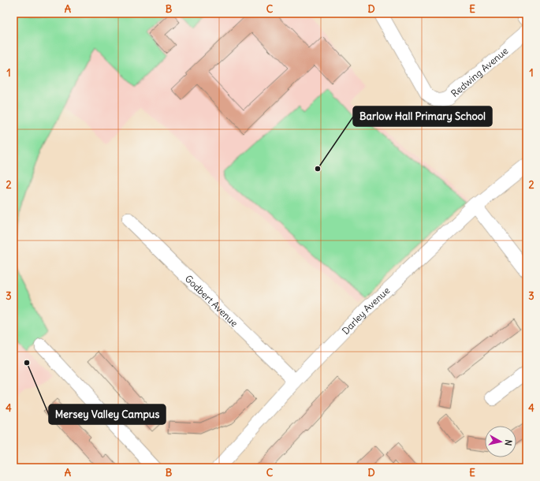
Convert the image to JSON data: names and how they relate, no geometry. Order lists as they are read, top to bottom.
{
  "streets": {
    "street": ["Redwing Avenue", "Godbert Avenue", "Darley Avenue"]
  },
  "crossings": [
    ["Godbert Avenue", "Darley Avenue"]
  ],
  "places": ["Barlow Hall Primary School", "Mersey Valley Campus"],
  "north": "right",
  "grid": {
    "columns": [
      "A",
      "B",
      "C",
      "D",
      "E"
    ],
    "rows": [
      "1",
      "2",
      "3",
      "4"
    ]
  }
}
